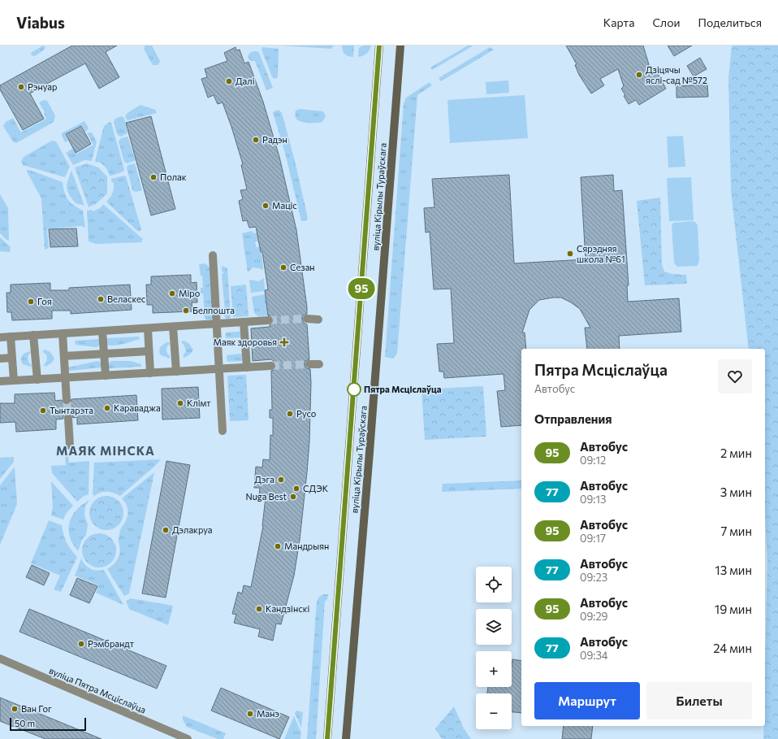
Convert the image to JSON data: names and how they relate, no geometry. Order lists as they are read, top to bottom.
{
  "streets": {
    "main road": ["вуліца Кірылы Тураўскага"],
    "street": ["вуліца Пятра Мсціслаўца"]
  },
  "districts": ["МАЯК МІНСКА"],
  "places": {
    "other": [
      "Дзіцячы яслі-сад №572",
      "Далі",
      "Рэнуар",
      "Радэн",
      "Полак",
      "Маціс",
      "Сярэдняя школа №61",
      "Сезан",
      "Міро",
      "Веласкес",
      "Гоя",
      "Белпошта",
      "Пятра Мсціслаўца",
      "Клімт",
      "Караваджа",
      "Тынтарэта",
      "Русо",
      "Дэга",
      "СДЭК",
      "Nuga Best",
      "Дэлакруа",
      "Мандрыян",
      "Кандзінскі",
      "Рэмбрандт",
      "Ван Гог",
      "Манэ"
    ],
    "health": ["Маяк здоровья"]
  },
  "lines": ["bus line 95"],
  "scale_bar": "50 m",
  "page": {
    "header": "Viabus",
    "nav": ["Карта", "Слои", "Поделиться"],
    "on_map": "95",
    "heading": [
      ["Пятра Мсціслаўца", "Автобус"],
      "Отправления"
    ],
    "list": [
      {
        "mark": "95",
        "name": "Автобус",
        "note": "09:12",
        "value": "2 мин"
      },
      {
        "mark": "77",
        "name": "Автобус",
        "note": "09:13",
        "value": "3 мин"
      },
      {
        "mark": "95",
        "name": "Автобус",
        "note": "09:17",
        "value": "7 мин"
      },
      {
        "mark": "77",
        "name": "Автобус",
        "note": "09:23",
        "value": "13 мин"
      },
      {
        "mark": "95",
        "name": "Автобус",
        "note": "09:29",
        "value": "19 мин"
      },
      {
        "mark": "77",
        "name": "Автобус",
        "note": "09:34",
        "value": "24 мин"
      }
    ],
    "map_buttons": ["+", "−"],
    "buttons": ["Маршрут", "Билеты"],
    "scale": "50 m"
  }
}
